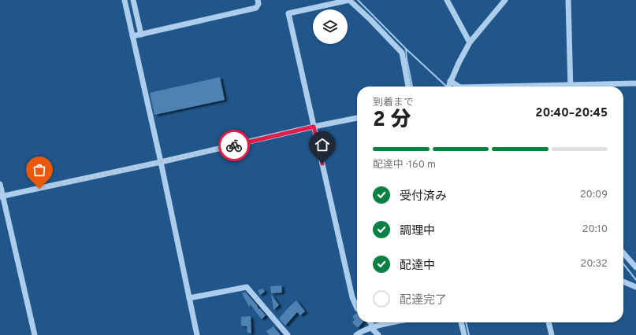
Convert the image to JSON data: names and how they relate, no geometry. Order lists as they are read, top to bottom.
{
  "page": {
    "heading": ["2 分", "到着まで", "20:40–20:45"],
    "bar": "配達中 · 160 m",
    "list": [
      ["受付済み", "20:09"],
      ["調理中", "20:10"],
      ["配達中", "20:32"],
      "配達完了"
    ]
  }
}
